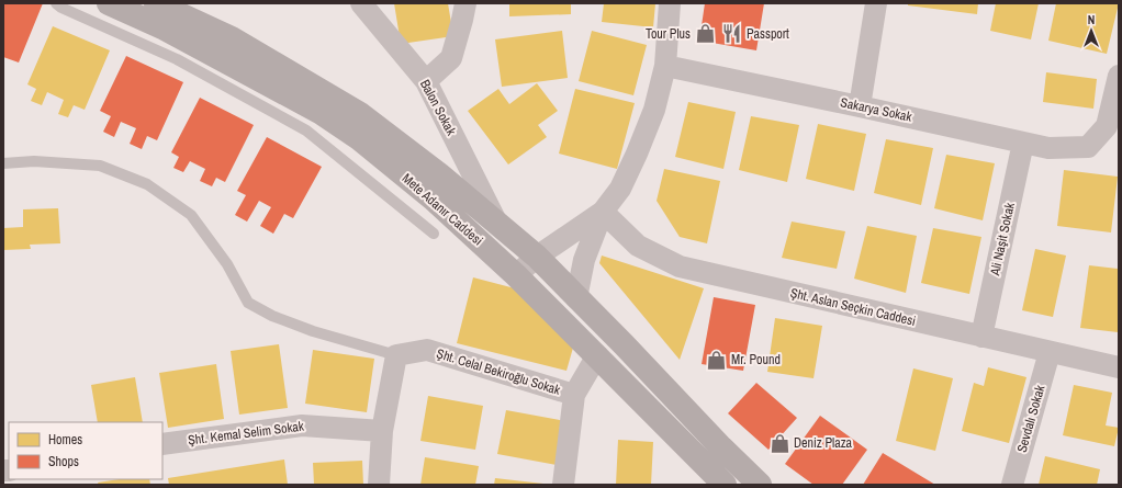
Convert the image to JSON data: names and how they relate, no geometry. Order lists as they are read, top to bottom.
{
  "streets": {
    "main road": ["Mete Adanır Caddesi"],
    "street": [
      "Balon Sokak",
      "Sakarya Sokak",
      "Ali Naşit Sokak",
      "Şht. Aslan Seçkin Caddesi",
      "Şht. Celal Bekiroğlu Sokak",
      "Sevdalı Sokak",
      "Şht. Kemal Selim Sokak"
    ]
  },
  "crossings": [
    ["Balon Sokak", "Mete Adanır Caddesi"],
    ["Sakarya Sokak", "Ali Naşit Sokak"],
    ["Ali Naşit Sokak", "Şht. Aslan Seçkin Caddesi"],
    ["Şht. Aslan Seçkin Caddesi", "Sevdalı Sokak"]
  ],
  "places": {
    "shop": ["Tour Plus", "Mr. Pound", "Deniz Plaza"],
    "restaurant": ["Passport"]
  },
  "legend": ["Homes", "Shops"],
  "north": "top"
}
